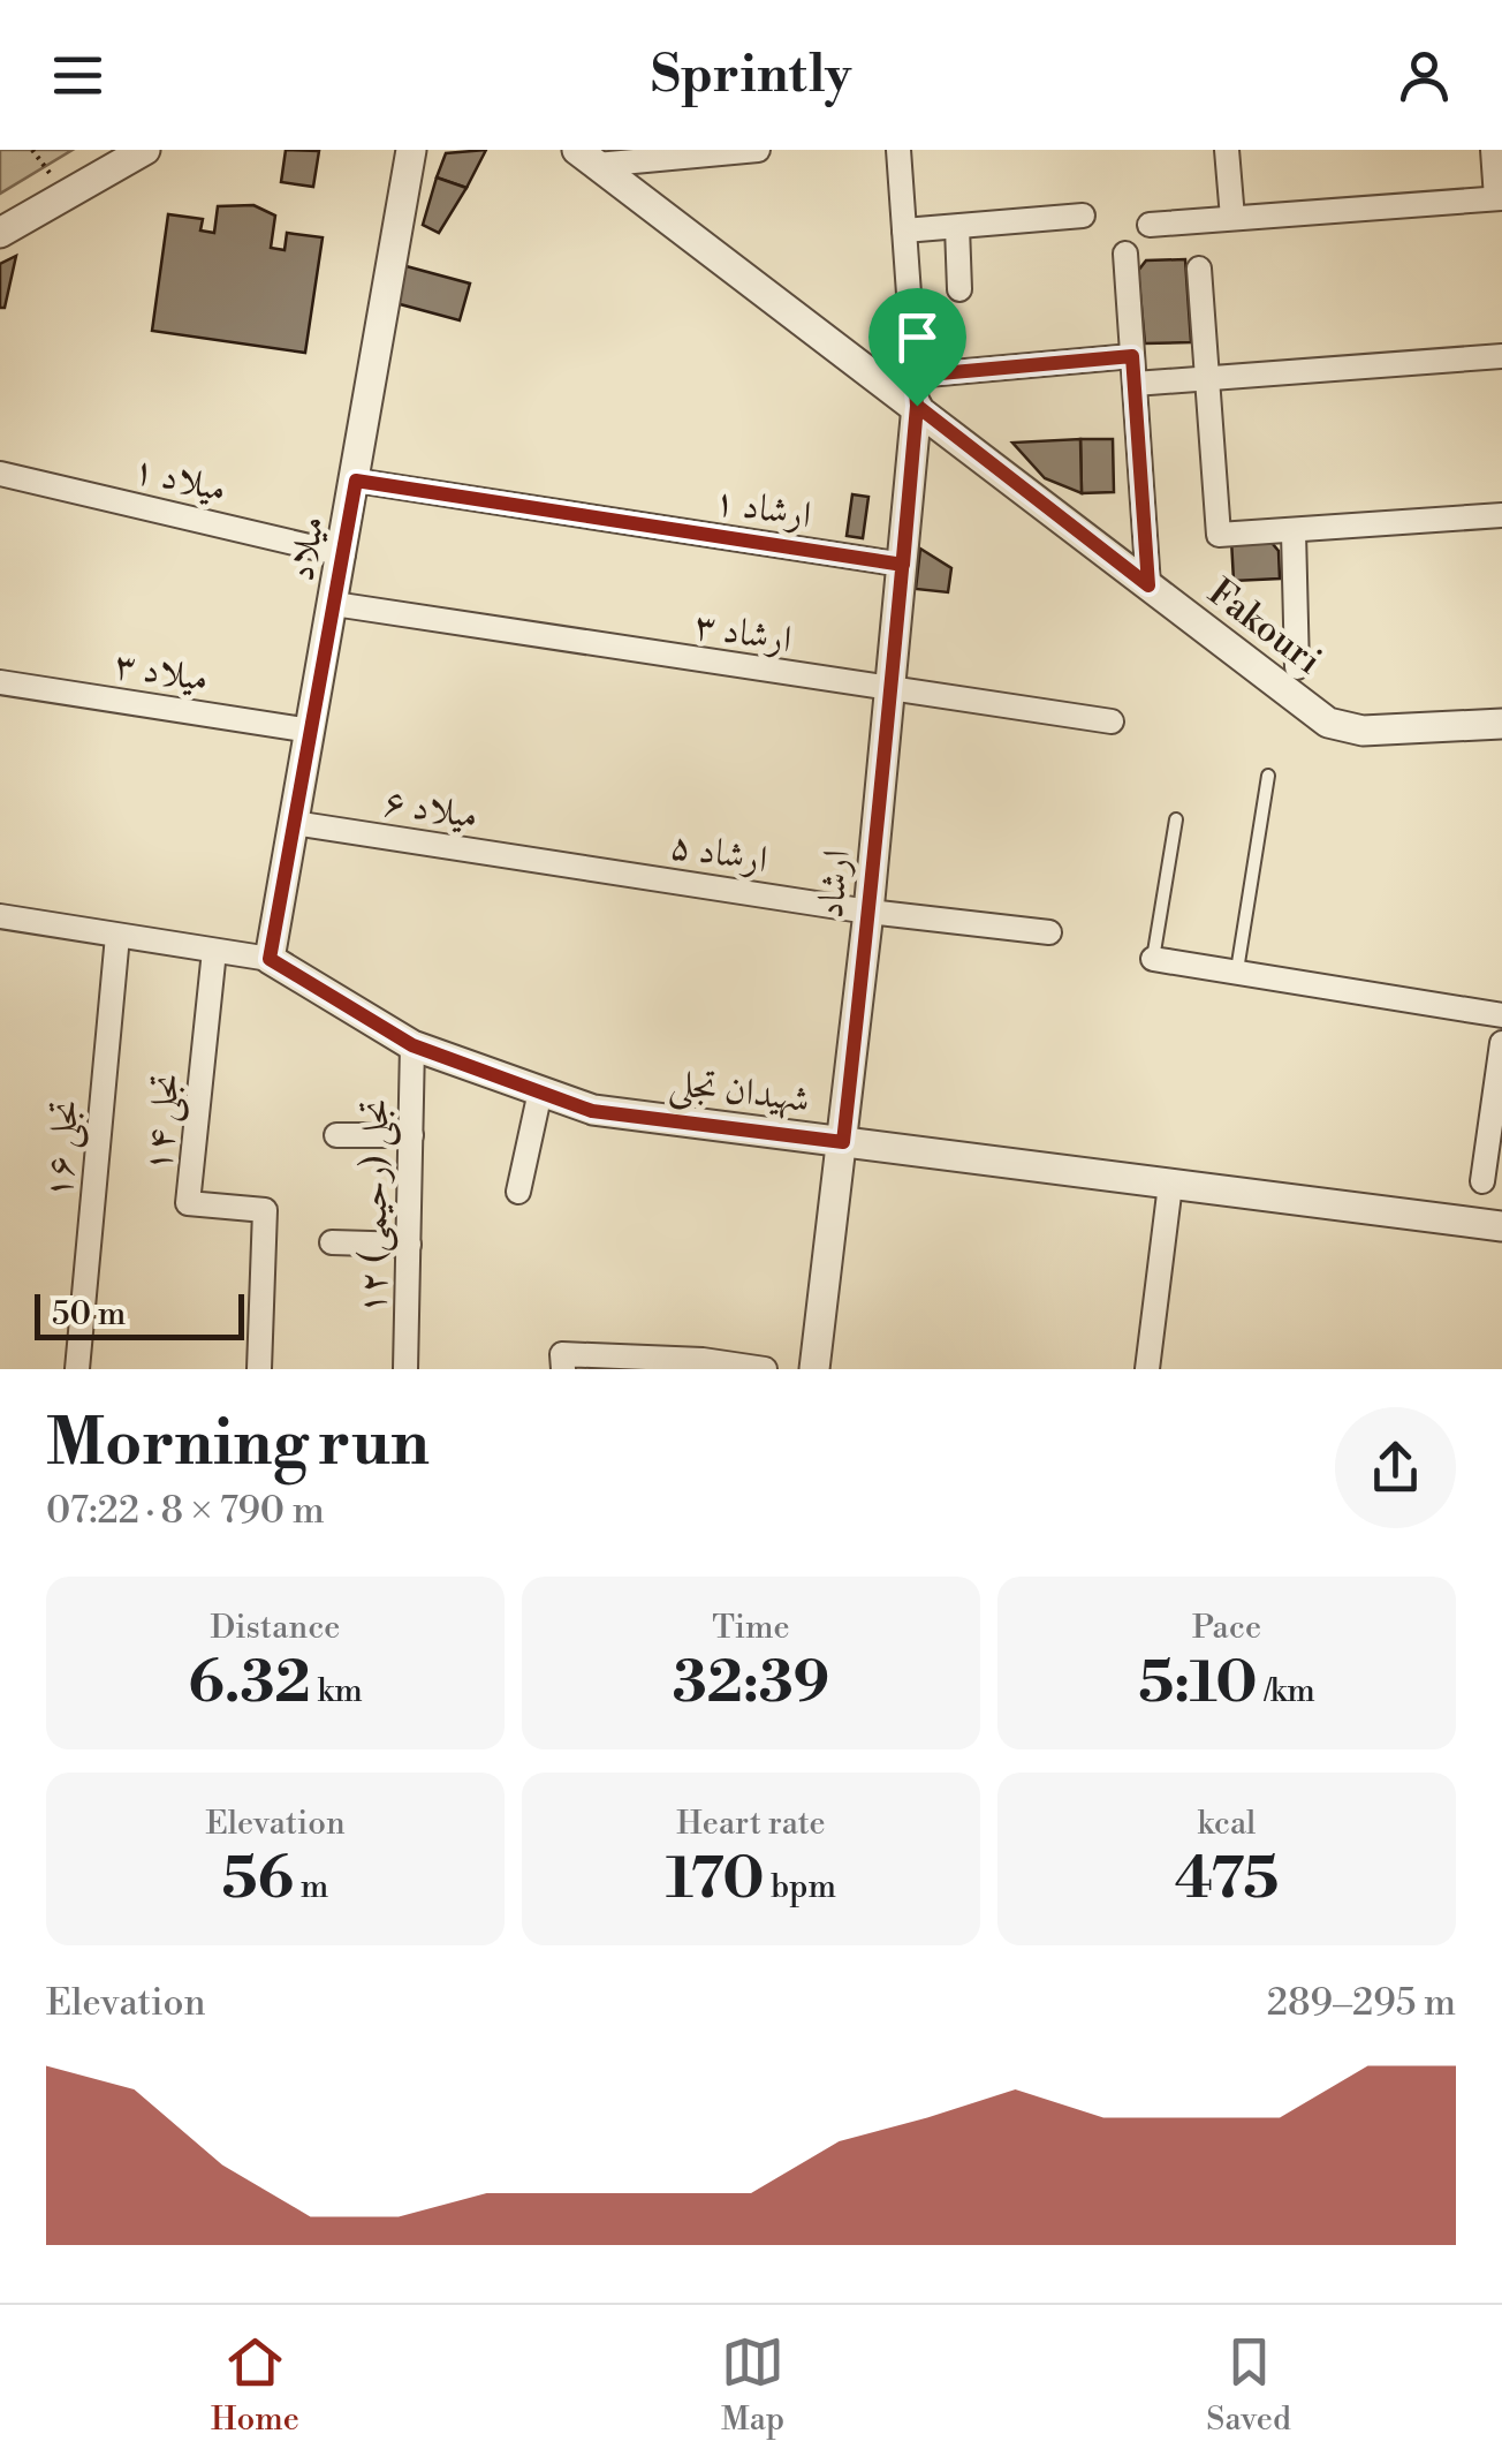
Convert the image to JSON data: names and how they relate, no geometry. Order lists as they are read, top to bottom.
{
  "streets": {
    "street": [
      "۱ میلاد",
      "۱ ارشاد",
      "میلاد",
      "Fakouri",
      "۳ ارشاد",
      "۳ میلاد",
      "۶ میلاد",
      "۵ ارشاد",
      "ارشاد",
      "شهیدان تجلی",
      "تجلی ۱۴",
      "۱۶ تجلی",
      "۱۲ تجلی (رحیمی)"
    ]
  },
  "crossings": [
    ["۱ میلاد", "میلاد"],
    ["۱ ارشاد", "میلاد"],
    ["۱ ارشاد", "ارشاد"],
    ["میلاد", "۳ ارشاد"],
    ["میلاد", "۳ میلاد"],
    ["میلاد", "۶ میلاد"],
    ["میلاد", "شهیدان تجلی"],
    ["Fakouri", "ارشاد"],
    ["۳ ارشاد", "ارشاد"],
    ["۶ میلاد", "۵ ارشاد"],
    ["۵ ارشاد", "ارشاد"],
    ["ارشاد", "شهیدان تجلی"],
    ["شهیدان تجلی", "تجلی ۱۴"],
    ["شهیدان تجلی", "۱۶ تجلی"],
    ["شهیدان تجلی", "۱۲ تجلی (رحیمی)"]
  ],
  "scale_bar": "50 m",
  "page": {
    "header": "Sprintly",
    "scale": "50 m",
    "heading": ["Morning run", "07:22 · 8 × 790 m"],
    "stats": [
      ["Distance", "6.32 km"],
      ["Time", "32:39"],
      ["Pace", "5:10 /km"],
      ["Elevation", "56 m"],
      ["Heart rate", "170 bpm"],
      ["kcal", "475"]
    ],
    "chart": ["Elevation", "289–295 m"],
    "tabs": ["Home", "Map", "Saved"]
  }
}
